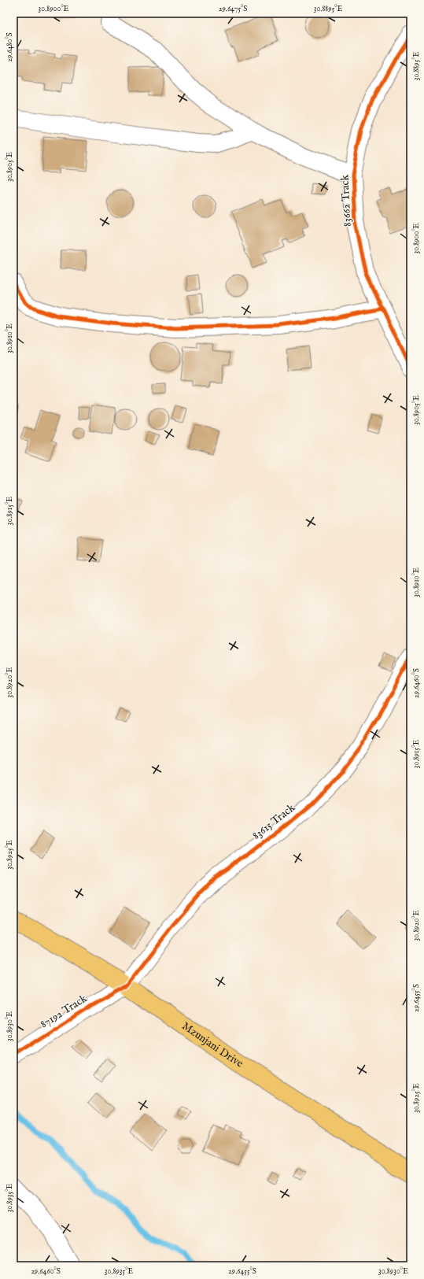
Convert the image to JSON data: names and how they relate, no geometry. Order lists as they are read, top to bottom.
{
  "streets": {
    "main road": ["Mzunjani Drive"],
    "street": ["83662 Track", "83615 Track", "87192 Track"]
  },
  "crossings": [
    ["83615 Track", "87192 Track"],
    ["83615 Track", "Mzunjani Drive"],
    ["87192 Track", "Mzunjani Drive"]
  ],
  "coordinates": [
    "30.8900°E",
    "29.6475°S",
    "30.8895°E",
    "29.6480°S",
    "30.8905°E",
    "30.8910°E",
    "30.8915°E",
    "30.8920°E",
    "29.6460°S",
    "30.8925°E",
    "29.6455°S",
    "30.8930°E",
    "30.8935°E"
  ]
}
